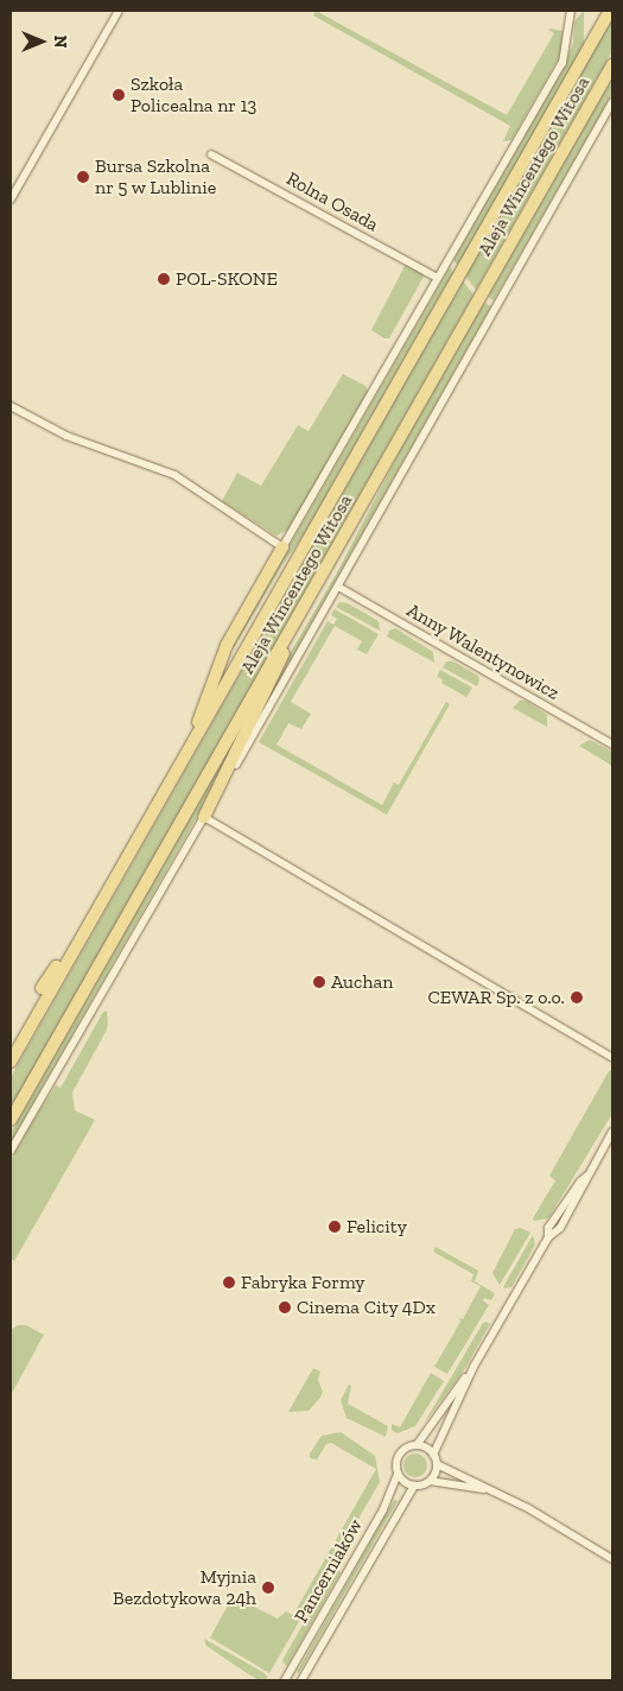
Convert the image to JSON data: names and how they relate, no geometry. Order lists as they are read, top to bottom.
{
  "streets": {
    "main road": ["Aleja Wincentego Witosa"],
    "street": ["Rolna Osada", "Anny Walentynowicz", "Pancerniaków"]
  },
  "crossings": [
    ["Aleja Wincentego Witosa", "Rolna Osada"],
    ["Aleja Wincentego Witosa", "Anny Walentynowicz"]
  ],
  "places": [
    "Szkoła Policealna nr 13",
    "Bursa Szkolna nr 5 w Lublinie",
    "POL-SKONE",
    "Auchan",
    "CEWAR Sp. z o.o.",
    "Felicity",
    "Fabryka Formy",
    "Cinema City 4Dx",
    "Myjnia Bezdotykowa 24h"
  ],
  "north": "right"
}
